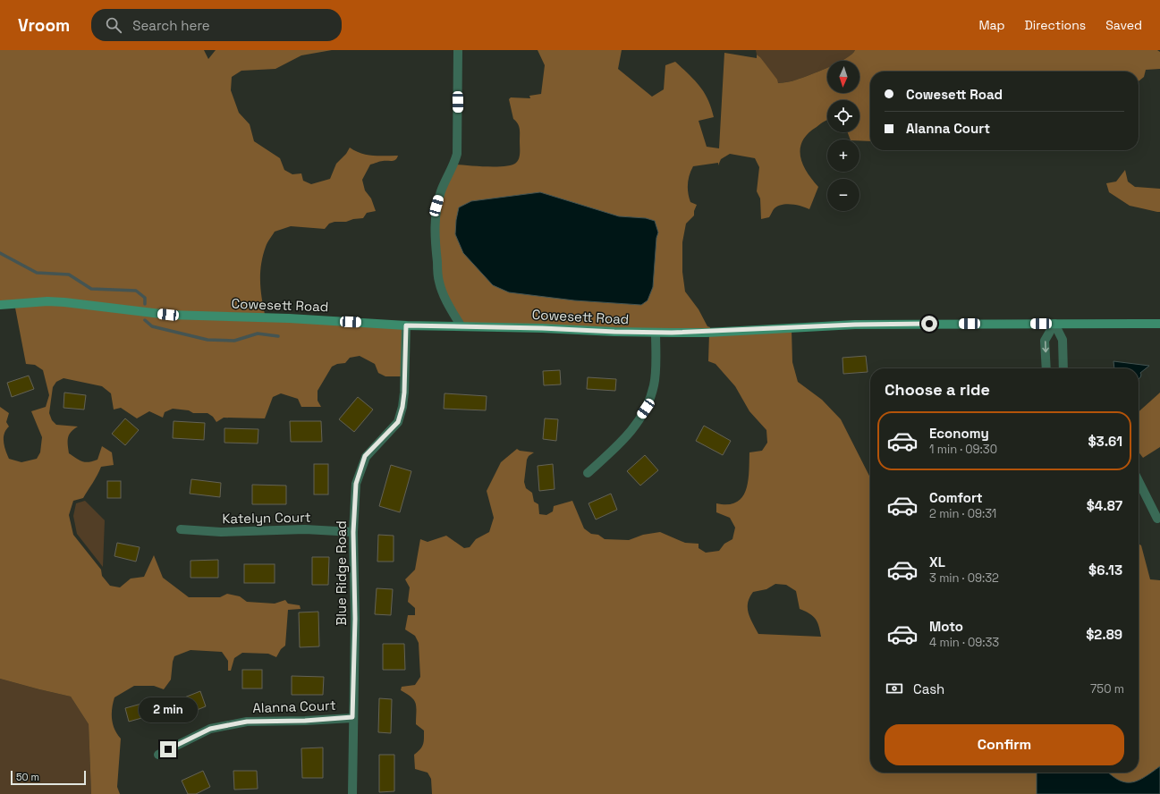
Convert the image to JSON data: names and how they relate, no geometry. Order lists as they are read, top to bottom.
{
  "streets": {
    "main road": ["Cowesett Road"],
    "street": ["Katelyn Court", "Blue Ridge Road", "Alanna Court"]
  },
  "crossings": [
    ["Cowesett Road", "Blue Ridge Road"],
    ["Katelyn Court", "Blue Ridge Road"],
    ["Blue Ridge Road", "Alanna Court"]
  ],
  "scale_bar": "50 m",
  "north": "bottom",
  "page": {
    "header": "Vroom",
    "search": "Search here",
    "nav": ["Map", "Directions", "Saved"],
    "map_buttons": ["+", "−"],
    "banner": ["Cowesett Road", "Alanna Court"],
    "heading": "Choose a ride",
    "list": [
      {
        "name": "Economy",
        "note": "1 min · 09:30",
        "value": "$3.61"
      },
      {
        "name": "Comfort",
        "note": "2 min · 09:31",
        "value": "$4.87"
      },
      {
        "name": "XL",
        "note": "3 min · 09:32",
        "value": "$6.13"
      },
      {
        "name": "Moto",
        "note": "4 min · 09:33",
        "value": "$2.89"
      }
    ],
    "pay": ["Cash", "750 m"],
    "bubble": "2 min",
    "buttons": "Confirm",
    "scale": "50 m"
  }
}
